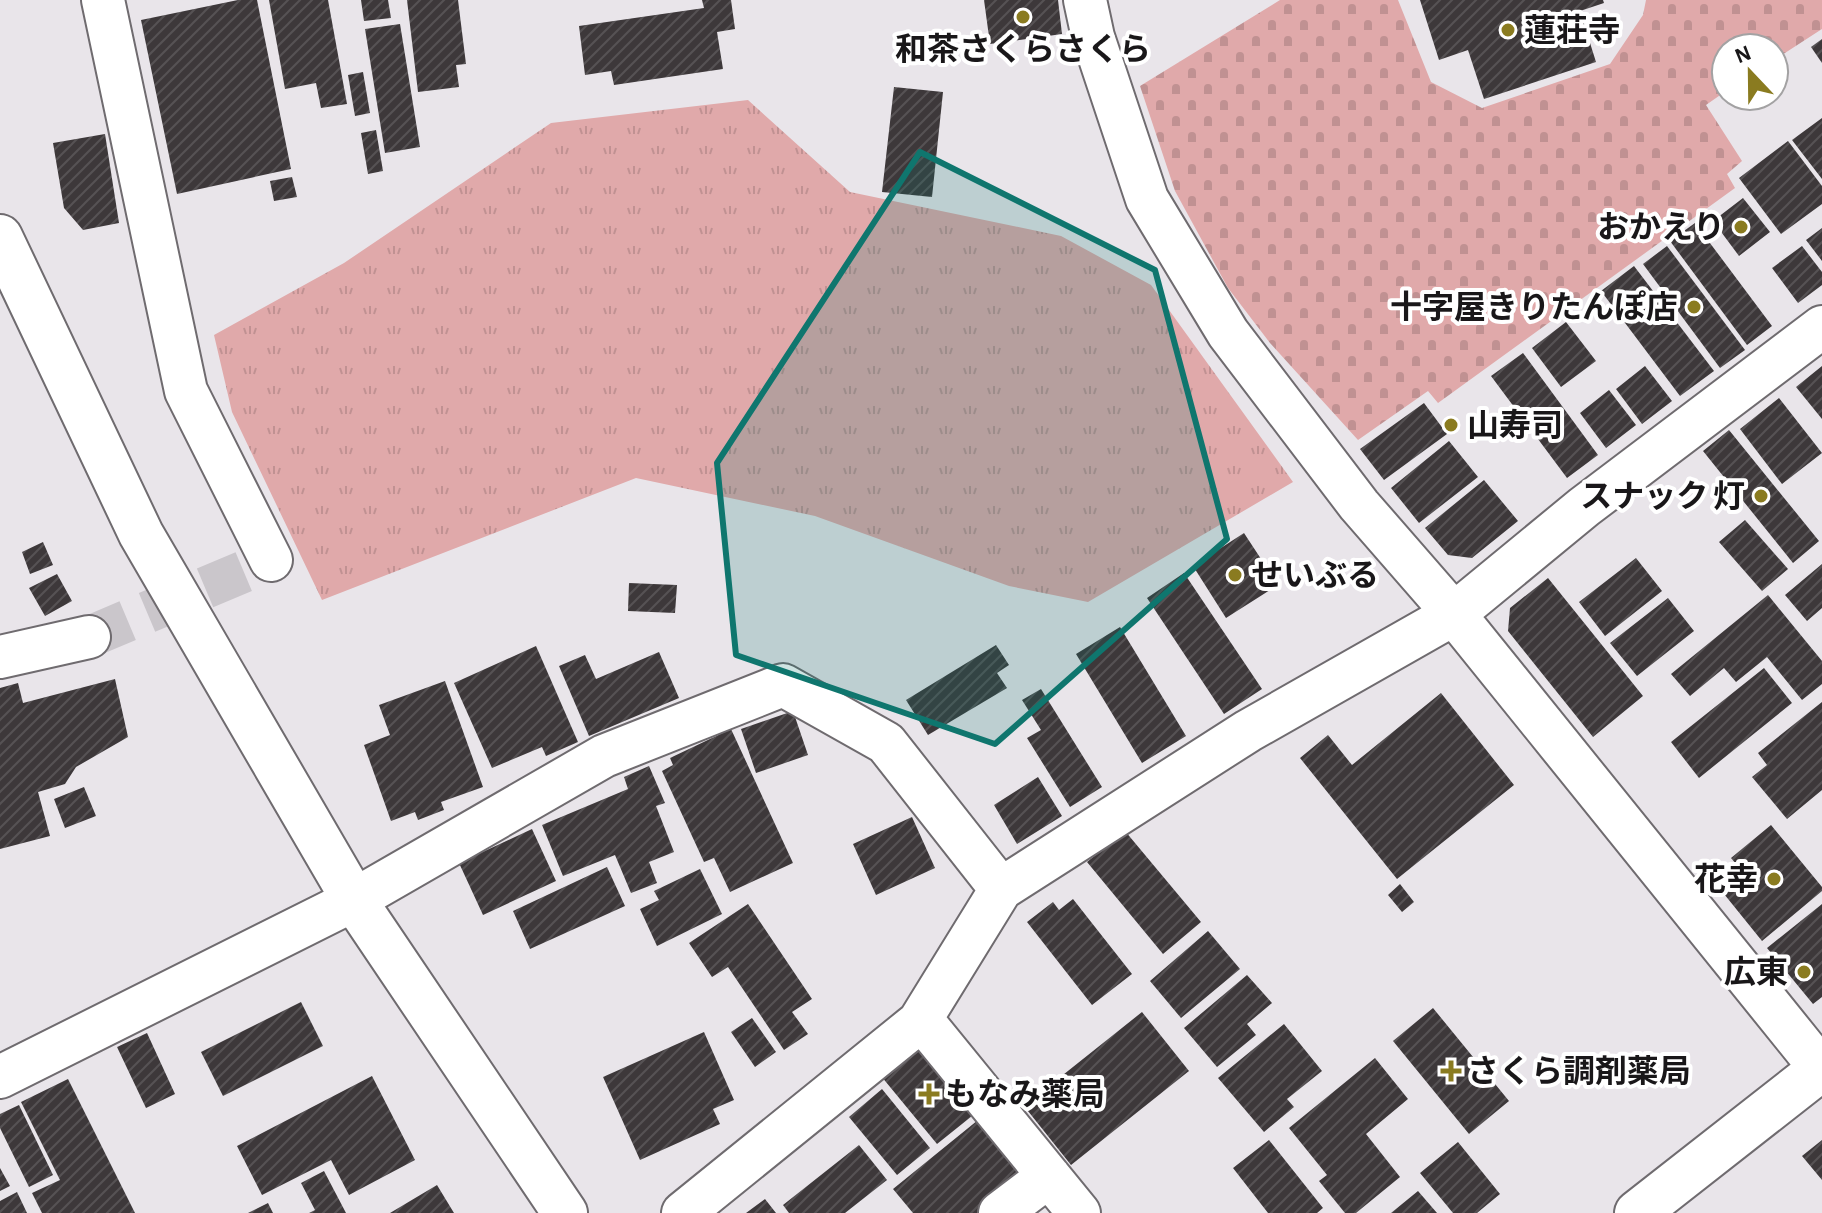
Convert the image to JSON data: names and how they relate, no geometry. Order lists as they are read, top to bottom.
{
  "places": {
    "other": [
      "和茶さくらさくら",
      "蓮荘寺",
      "おかえり",
      "十字屋きりたんぽ店",
      "山寿司",
      "スナック 灯",
      "せいぶる",
      "花幸",
      "広東"
    ],
    "health": ["さくら調剤薬局", "もなみ薬局"]
  },
  "north": "top"
}
